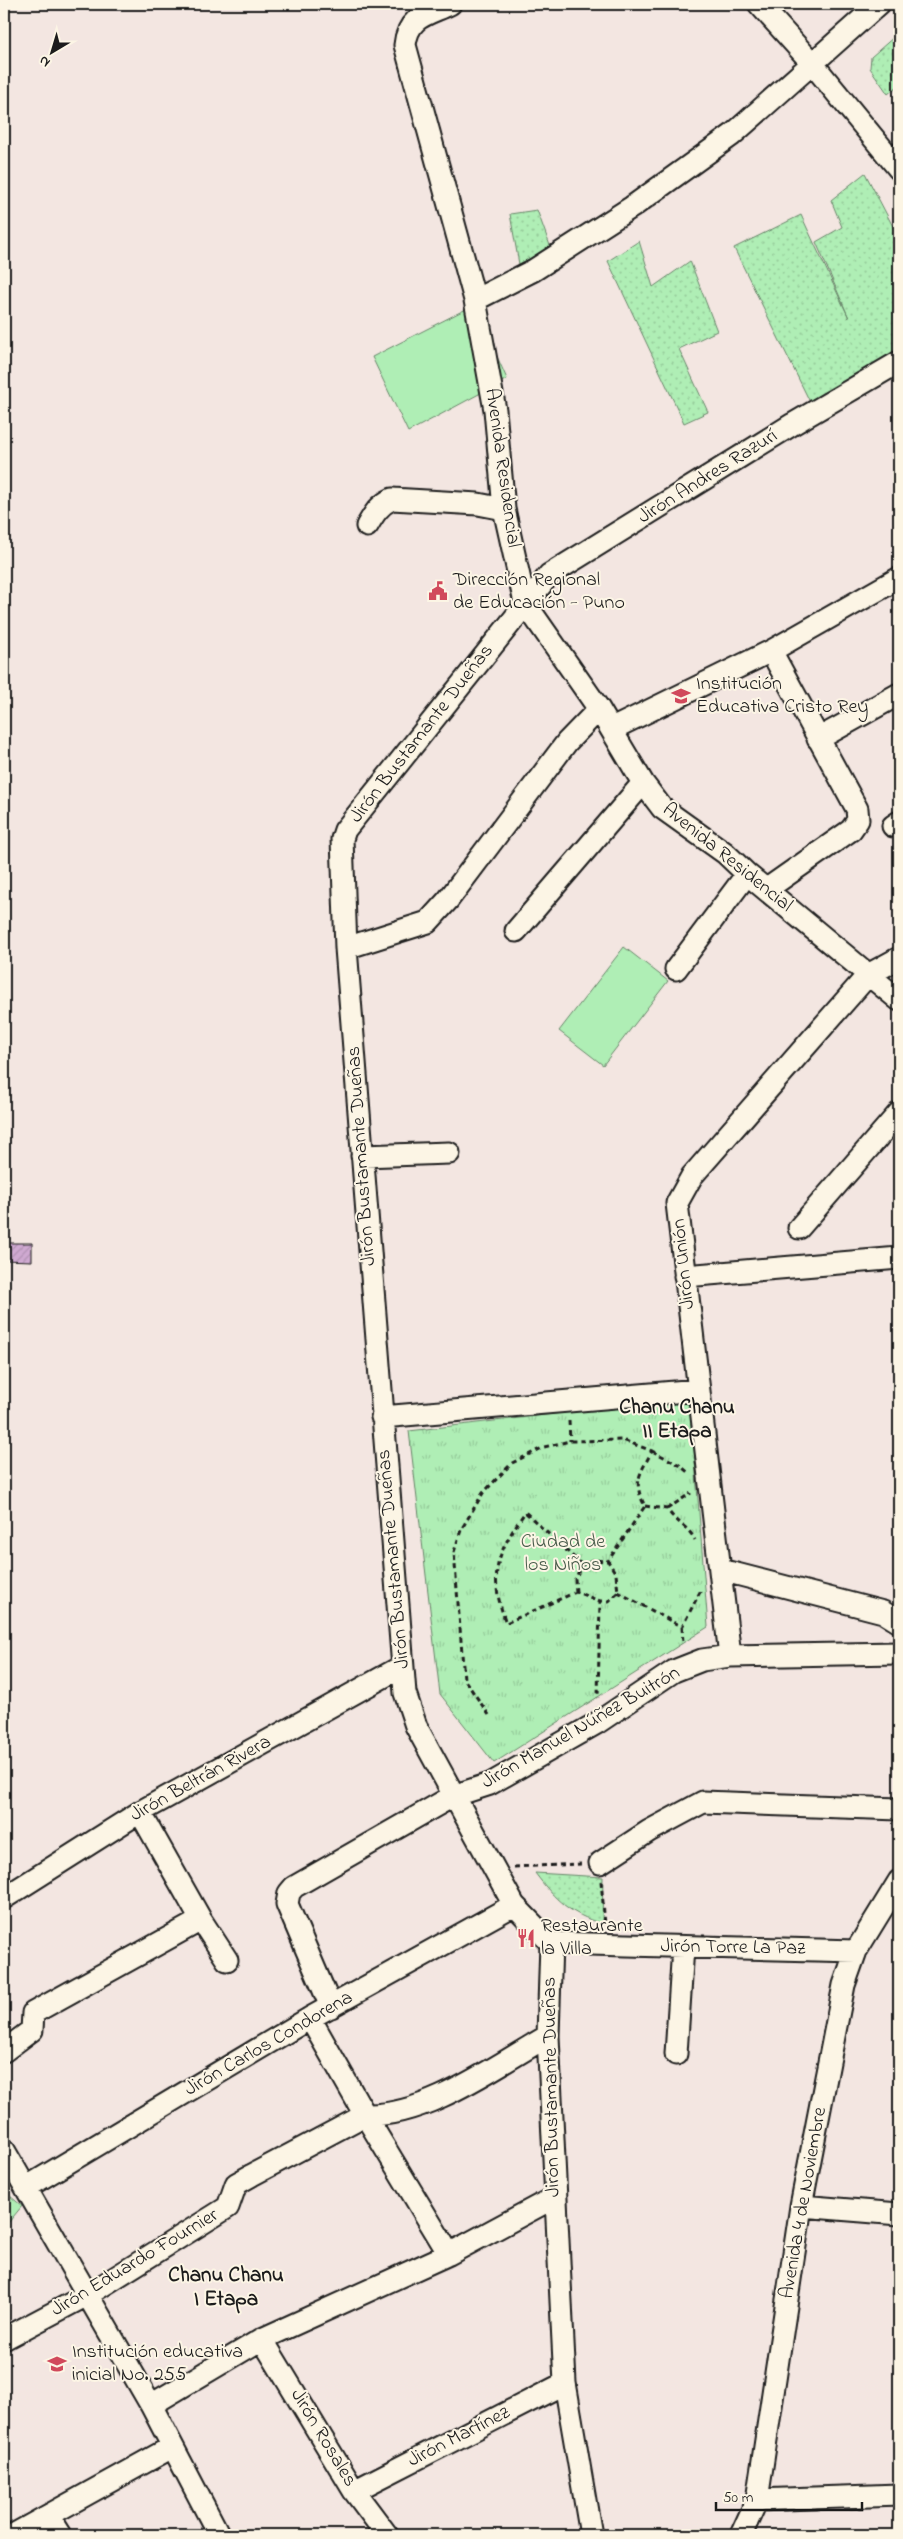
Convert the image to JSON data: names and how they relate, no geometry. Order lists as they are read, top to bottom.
{
  "streets": {
    "street": [
      "Avenida Residencial",
      "Jirón Andres Razurí",
      "Jirón Bustamante Dueñas",
      "Jirón Unión",
      "Jirón Manuel Núñez Buitrón",
      "Jirón Beltrán Rivera",
      "Jirón Torre La Paz",
      "Jirón Carlos Condorena",
      "Avenida 4 de Noviembre",
      "Jirón Eduardo Fournier",
      "Jirón Martínez",
      "Jirón Rosales"
    ]
  },
  "crossings": [
    ["Avenida Residencial", "Jirón Andres Razurí"],
    ["Avenida Residencial", "Jirón Bustamante Dueñas"],
    ["Avenida Residencial", "Jirón Unión"],
    ["Jirón Andres Razurí", "Jirón Bustamante Dueñas"],
    ["Jirón Bustamante Dueñas", "Jirón Manuel Núñez Buitrón"],
    ["Jirón Bustamante Dueñas", "Jirón Beltrán Rivera"],
    ["Jirón Bustamante Dueñas", "Jirón Torre La Paz"],
    ["Jirón Bustamante Dueñas", "Jirón Carlos Condorena"],
    ["Jirón Bustamante Dueñas", "Jirón Eduardo Fournier"],
    ["Jirón Bustamante Dueñas", "Jirón Martínez"],
    ["Jirón Unión", "Jirón Manuel Núñez Buitrón"],
    ["Jirón Manuel Núñez Buitrón", "Jirón Carlos Condorena"],
    ["Jirón Torre La Paz", "Avenida 4 de Noviembre"],
    ["Jirón Martínez", "Jirón Rosales"]
  ],
  "districts": ["Chanu Chanu II Etapa", "Chanu Chanu I Etapa"],
  "parks": ["Ciudad de los Niños"],
  "places": {
    "public building": ["Dirección Regional de Educación - Puno"],
    "school or university": ["Institución Educativa Cristo Rey", "Institución educativa inicial No. 255"],
    "restaurant": ["Restaurante la Villa"]
  },
  "scale_bar": "50 m",
  "north": "bottom left"
}
